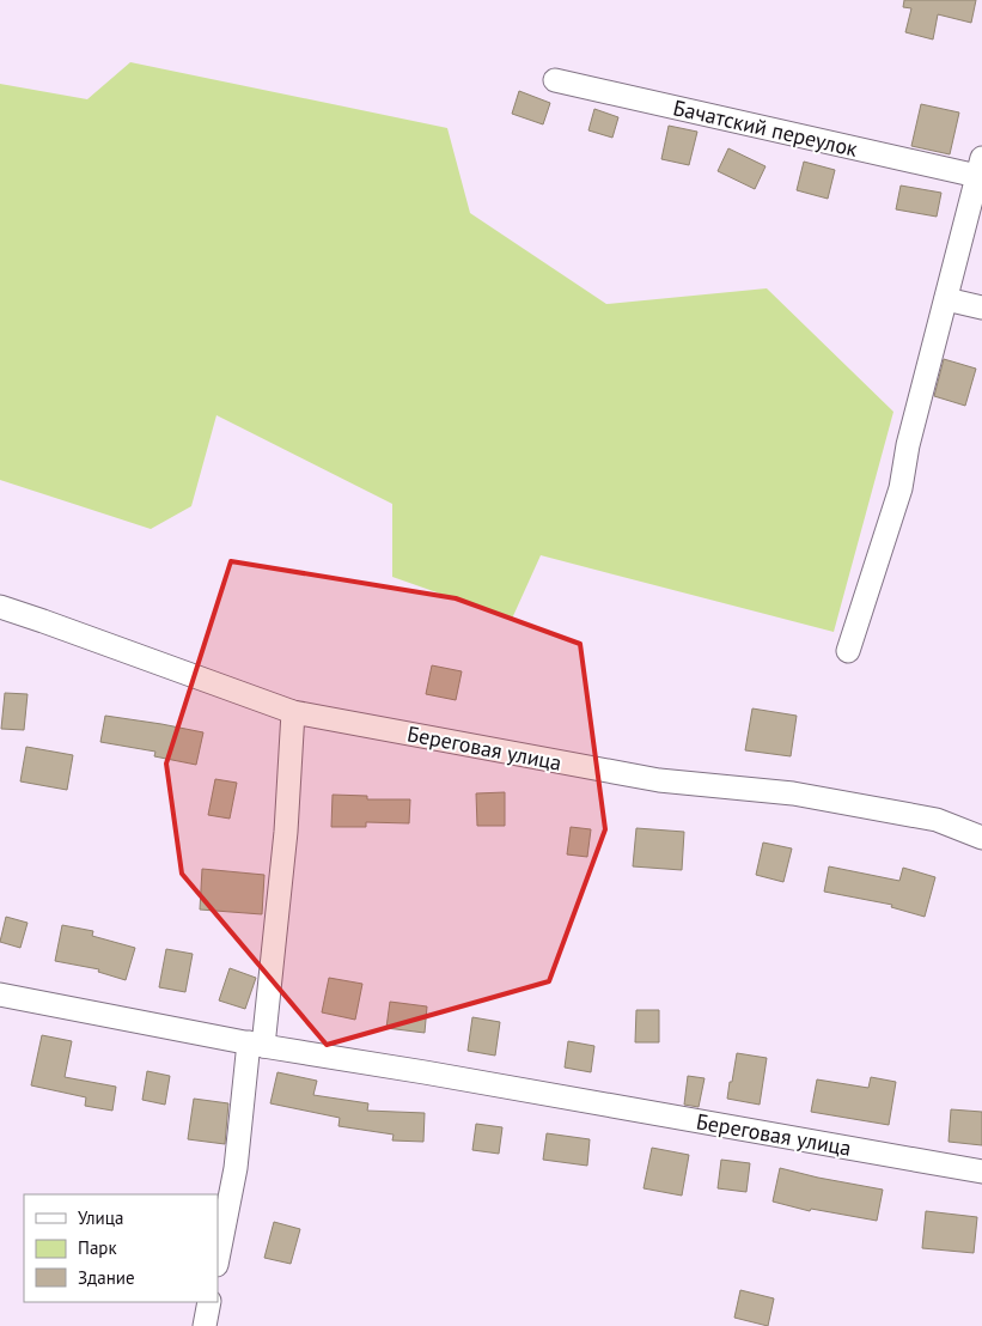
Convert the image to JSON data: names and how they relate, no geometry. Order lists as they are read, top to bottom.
{
  "streets": {
    "street": ["Бачатский переулок", "Береговая улица"]
  },
  "legend": ["Улица", "Парк", "Здание"]
}
